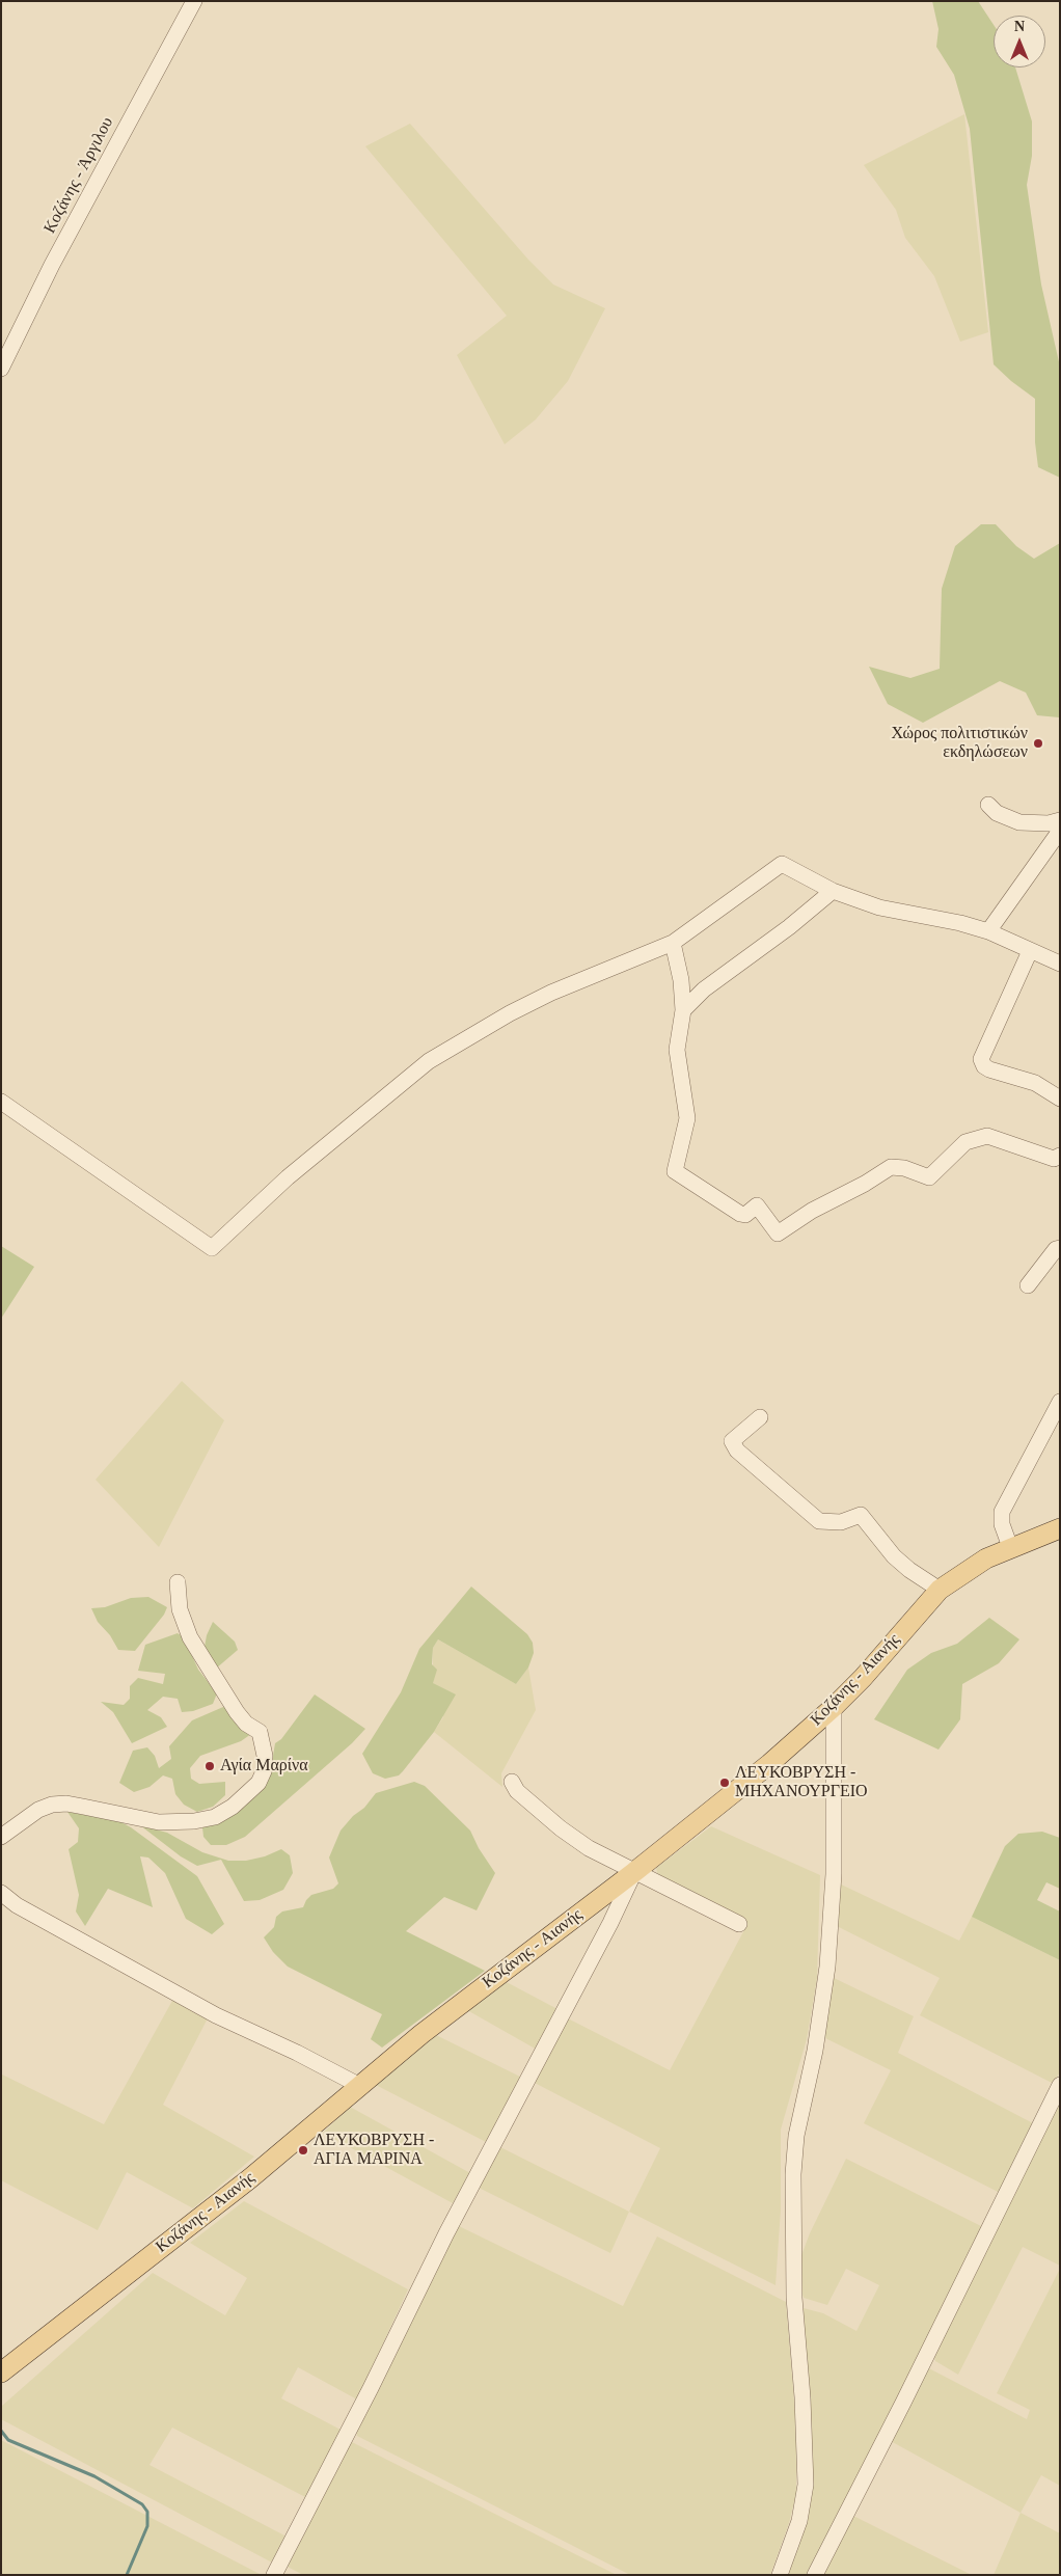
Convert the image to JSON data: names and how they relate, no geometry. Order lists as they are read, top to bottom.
{
  "streets": {
    "main road": ["Κοζάνης - Αιανής"],
    "street": ["Κοζάνης - Άργιλου"]
  },
  "places": [
    "Χώρος πολιτιστικών εκδηλώσεων",
    "Αγία Μαρίνα",
    "ΛΕΥΚΟΒΡΥΣΗ - ΜΗΧΑΝΟΥΡΓΕΙΟ",
    "ΛΕΥΚΟΒΡΥΣΗ - ΑΓΙΑ ΜΑΡΙΝΑ"
  ],
  "north": "top"
}
